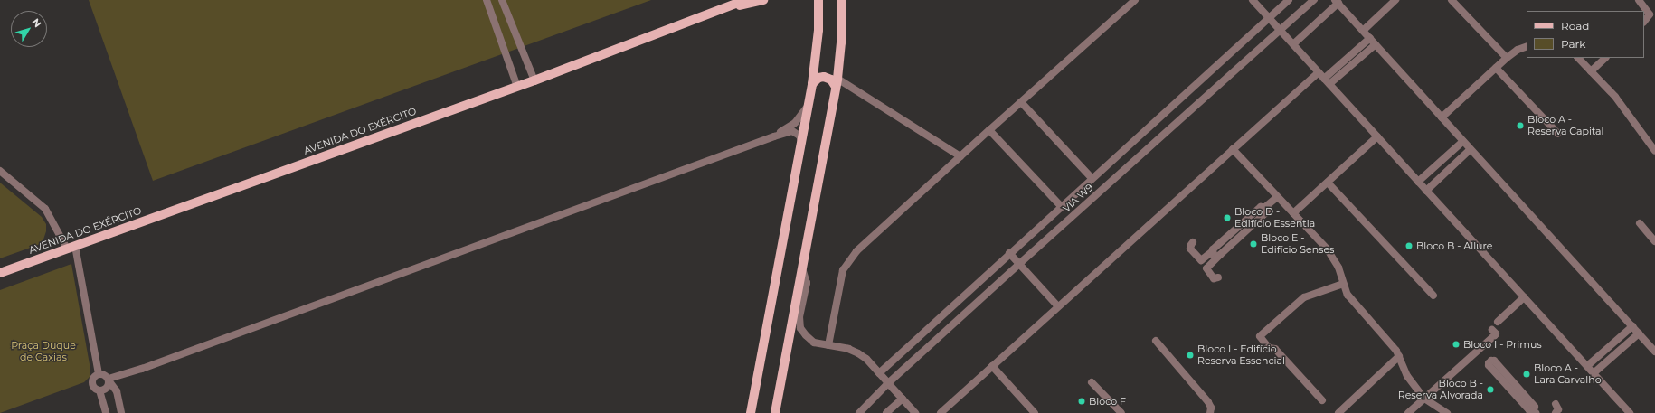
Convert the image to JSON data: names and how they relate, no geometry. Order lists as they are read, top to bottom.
{
  "streets": {
    "main road": ["AVENIDA DO EXÉRCITO"],
    "street": ["VIA W9"]
  },
  "parks": ["Praça Duque de Caxias"],
  "places": [
    "Bloco A - Reserva Capital",
    "Bloco D - Edifício Essentia",
    "Bloco E - Edifício Senses",
    "Bloco B - Allure",
    "Bloco I - Primus",
    "Bloco I - Edifício Reserva Essencial",
    "Bloco A - Lara Carvalho",
    "Bloco B - Reserva Alvorada",
    "Bloco F"
  ],
  "legend": ["Road", "Park"],
  "north": "top right"
}
